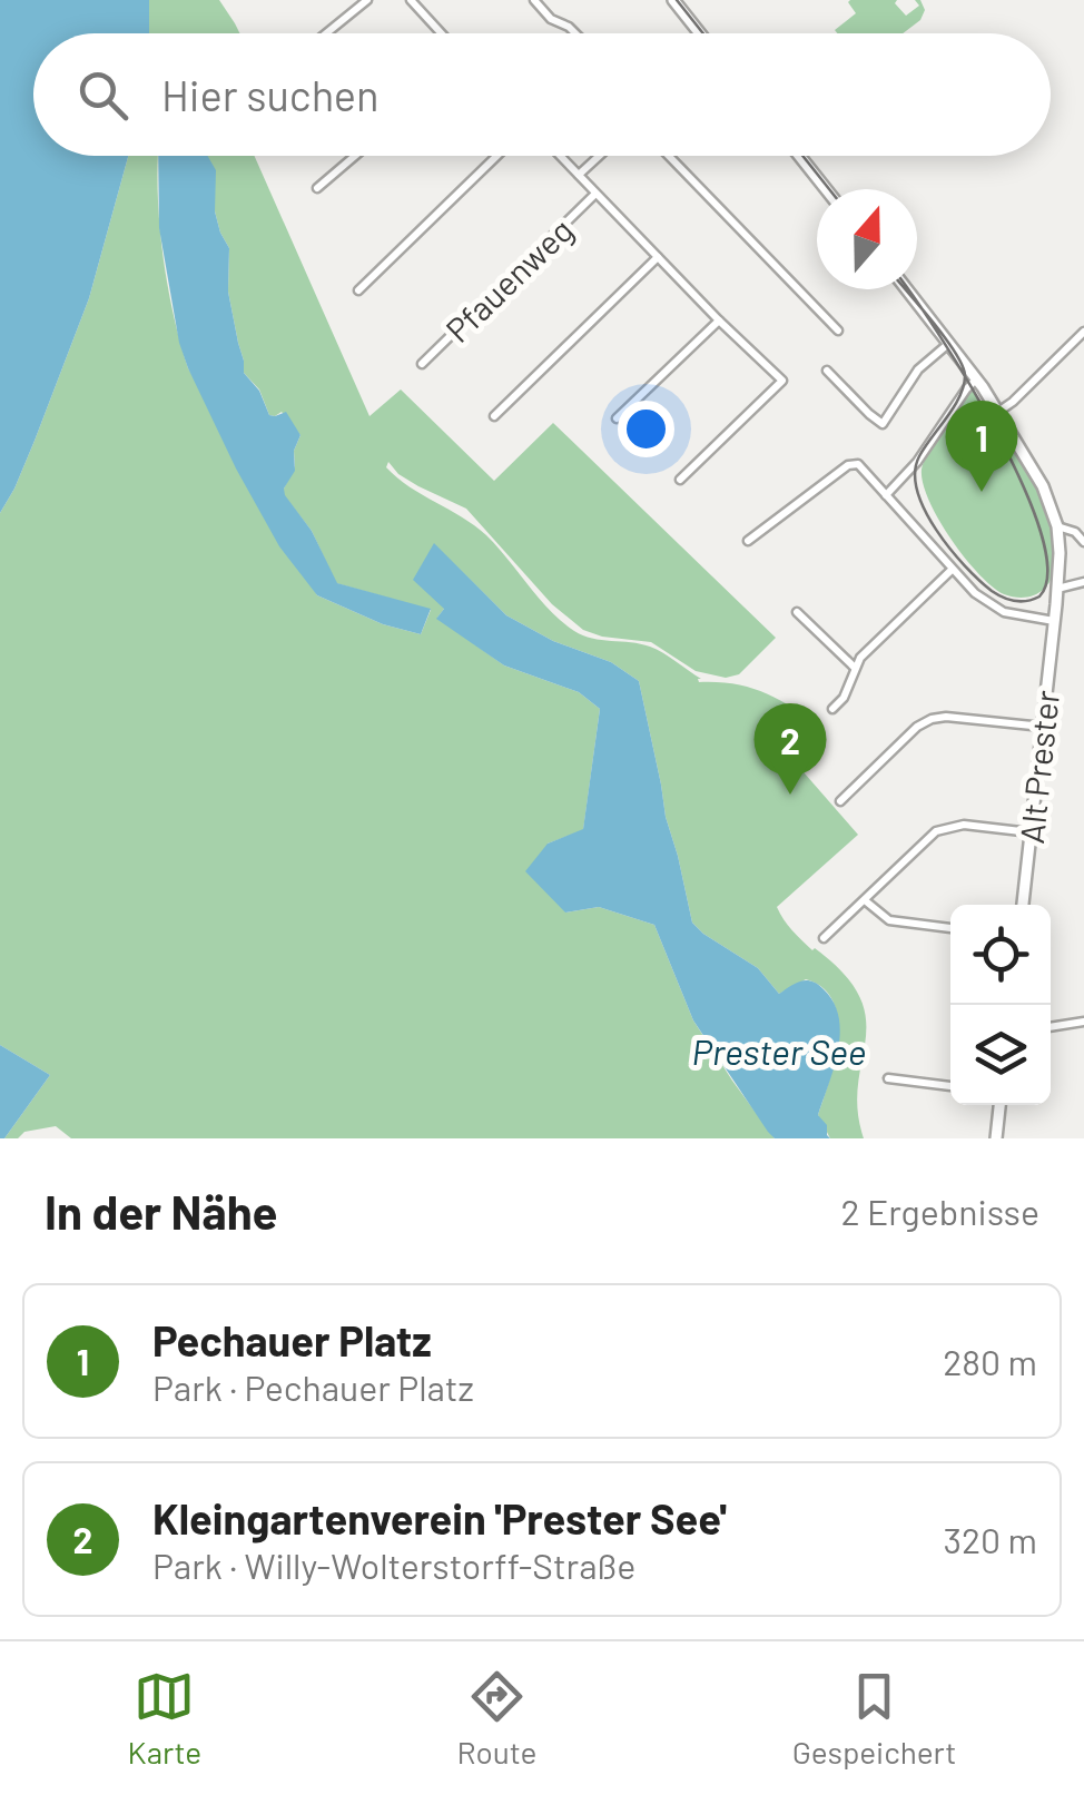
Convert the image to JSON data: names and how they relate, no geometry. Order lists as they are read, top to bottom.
{
  "streets": {
    "main road": ["Alt Prester"],
    "street": ["Pfauenweg"]
  },
  "water": ["Prester See"],
  "north": "top",
  "page": {
    "search": "Hier suchen",
    "pins": ["1", "2"],
    "heading": ["In der Nähe", "2 Ergebnisse"],
    "list": [
      {
        "mark": "1",
        "name": "Pechauer Platz",
        "note": "Park · Pechauer Platz",
        "value": "280 m"
      },
      {
        "mark": "2",
        "name": "Kleingartenverein 'Prester See'",
        "note": "Park · Willy-Wolterstorff-Straße",
        "value": "320 m"
      }
    ],
    "nav": ["Karte", "Route", "Gespeichert"]
  }
}
